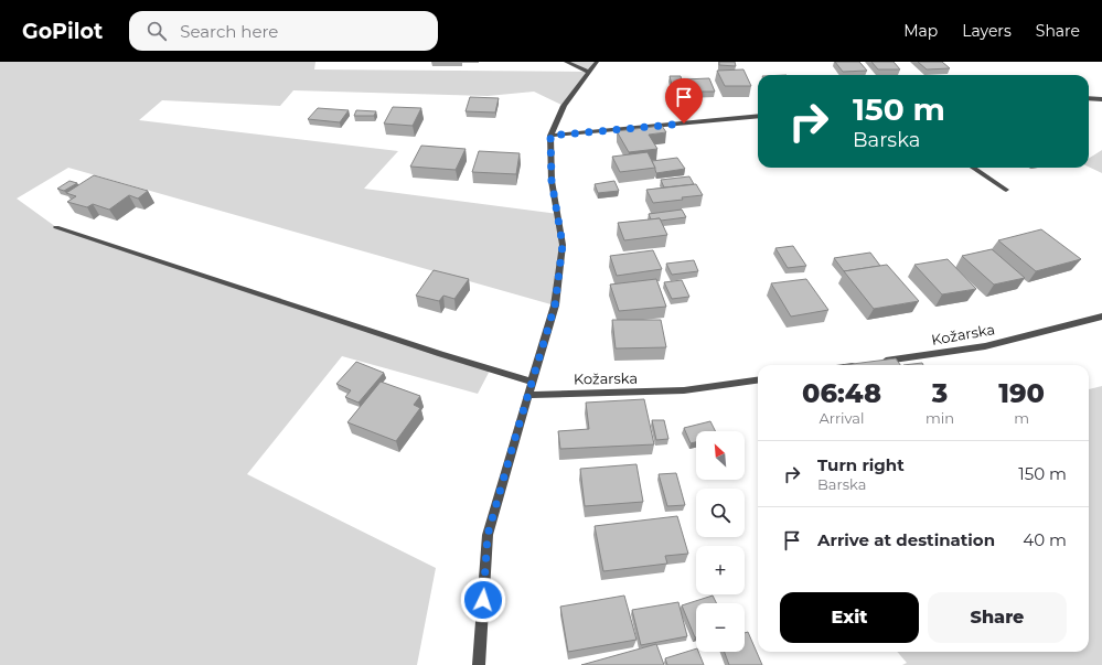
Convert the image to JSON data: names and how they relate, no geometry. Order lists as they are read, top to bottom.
{
  "streets": {
    "street": ["Kožarska"]
  },
  "north": "top left",
  "page": {
    "header": "GoPilot",
    "search": "Search here",
    "nav": ["Map", "Layers", "Share"],
    "turn": ["150 m", "Barska"],
    "eta": [
      "06:48",
      "Arrival",
      "3",
      "min",
      "190",
      "m"
    ],
    "map_buttons": ["+", "−"],
    "list": [
      {
        "name": "Turn right",
        "note": "Barska",
        "value": "150 m"
      },
      {
        "name": "Arrive at destination",
        "value": "40 m"
      }
    ],
    "buttons": ["Exit", "Share"]
  }
}
